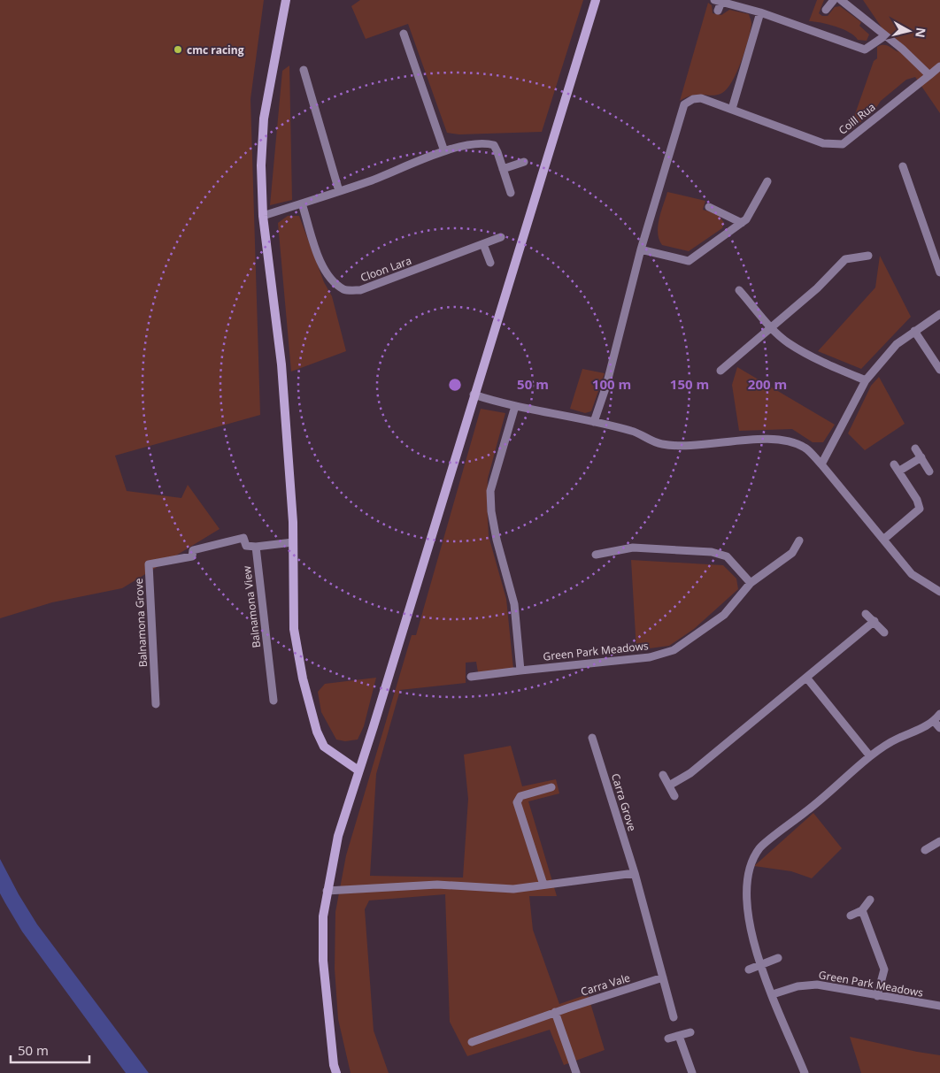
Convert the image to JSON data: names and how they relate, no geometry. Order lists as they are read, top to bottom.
{
  "streets": {
    "street": [
      "Coill Rua",
      "Cloon Lara",
      "Balnamona View",
      "Balnamona Grove",
      "Green Park Meadows",
      "Carra Grove",
      "Carra Vale"
    ]
  },
  "crossings": [
    ["Balnamona View", "Balnamona Grove"]
  ],
  "places": ["cmc racing"],
  "scale_bar": "50 m",
  "north": "right",
  "rings": [
    "50 m",
    "100 m",
    "150 m",
    "200 m"
  ]
}
